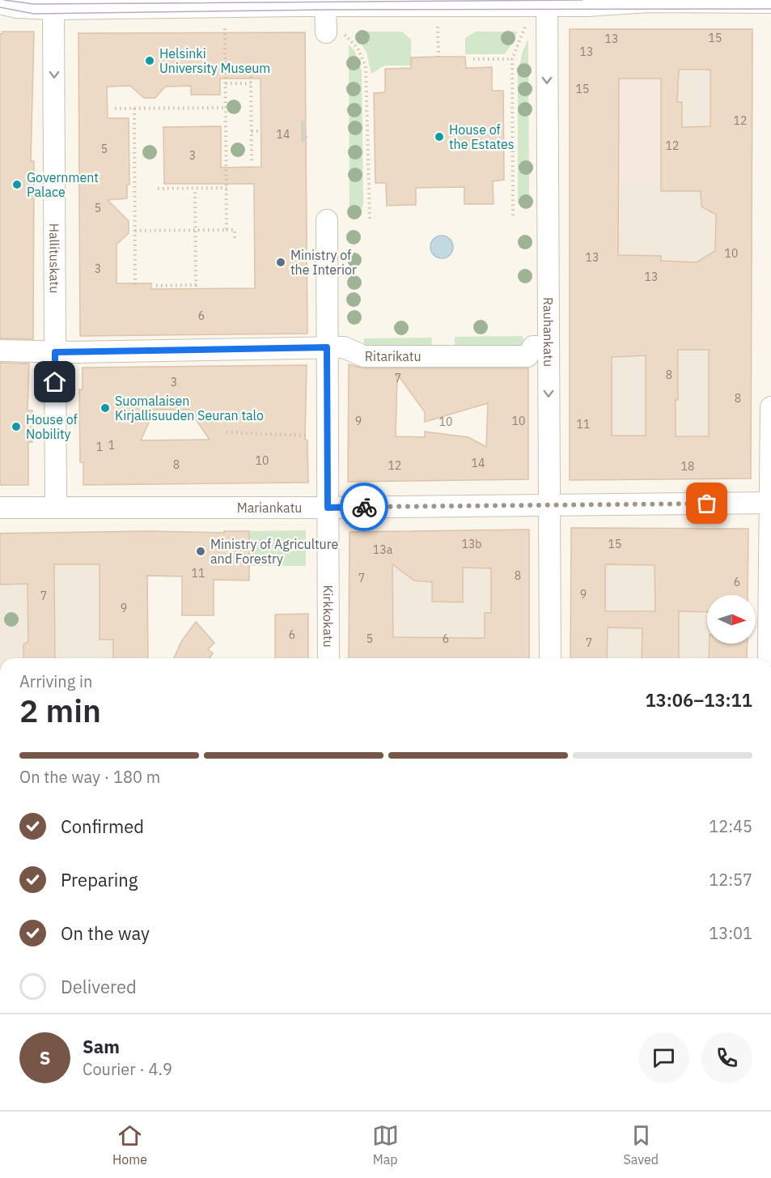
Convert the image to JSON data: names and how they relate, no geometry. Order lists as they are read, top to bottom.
{
  "streets": {
    "street": [
      "Hallituskatu",
      "Rauhankatu",
      "Ritarikatu",
      "Mariankatu",
      "Kirkkokatu"
    ]
  },
  "crossings": [
    ["Hallituskatu", "Ritarikatu"],
    ["Hallituskatu", "Mariankatu"],
    ["Rauhankatu", "Ritarikatu"],
    ["Rauhankatu", "Mariankatu"],
    ["Ritarikatu", "Kirkkokatu"],
    ["Mariankatu", "Kirkkokatu"]
  ],
  "one_way": ["Hallituskatu", "Rauhankatu"],
  "places": [
    "Helsinki University Museum",
    "House of the Estates",
    "Government Palace",
    "Ministry of the Interior",
    "Suomalaisen Kirjallisuuden Seuran talo",
    "House of Nobility",
    "Ministry of Agriculture and Forestry"
  ],
  "house_numbers": [
    "15",
    "13",
    "13",
    "15",
    "12",
    "14",
    "12",
    "5",
    "3",
    "5",
    "10",
    "13",
    "3",
    "13",
    "6",
    "8",
    "7",
    "3",
    "8",
    "9",
    "10",
    "10",
    "11",
    "1",
    "1",
    "10",
    "14",
    "8",
    "12",
    "18",
    "13b",
    "15",
    "13a",
    "11",
    "8",
    "7",
    "6",
    "9",
    "7",
    "9",
    "6",
    "5",
    "6",
    "7"
  ],
  "north": "right",
  "page": {
    "heading": ["2 min", "Arriving in", "13:06–13:11"],
    "panel": ["Sam", "Courier · 4.9"],
    "bar": "On the way · 180 m",
    "list": [
      ["Confirmed", "12:45"],
      ["Preparing", "12:57"],
      ["On the way", "13:01"],
      "Delivered"
    ],
    "round": "S",
    "tabs": ["Home", "Map", "Saved"]
  }
}
